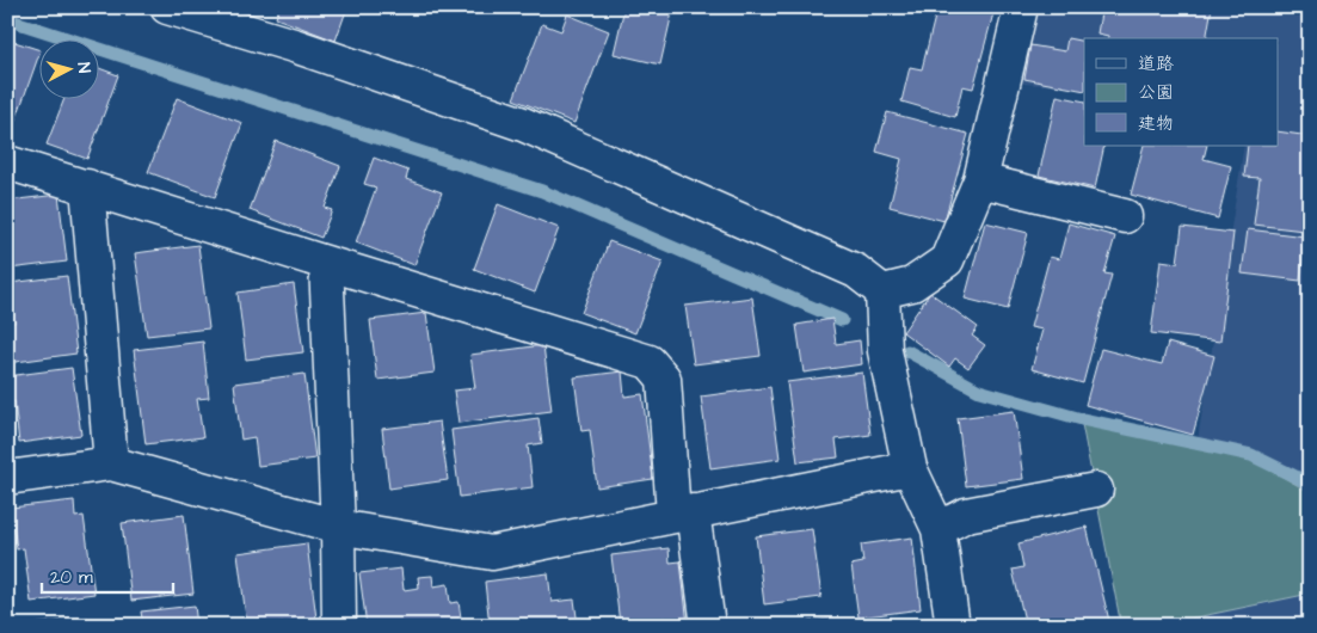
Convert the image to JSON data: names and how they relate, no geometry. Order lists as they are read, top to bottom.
{
  "legend": ["道路", "公園", "建物"],
  "scale_bar": "20 m",
  "north": "right"
}
